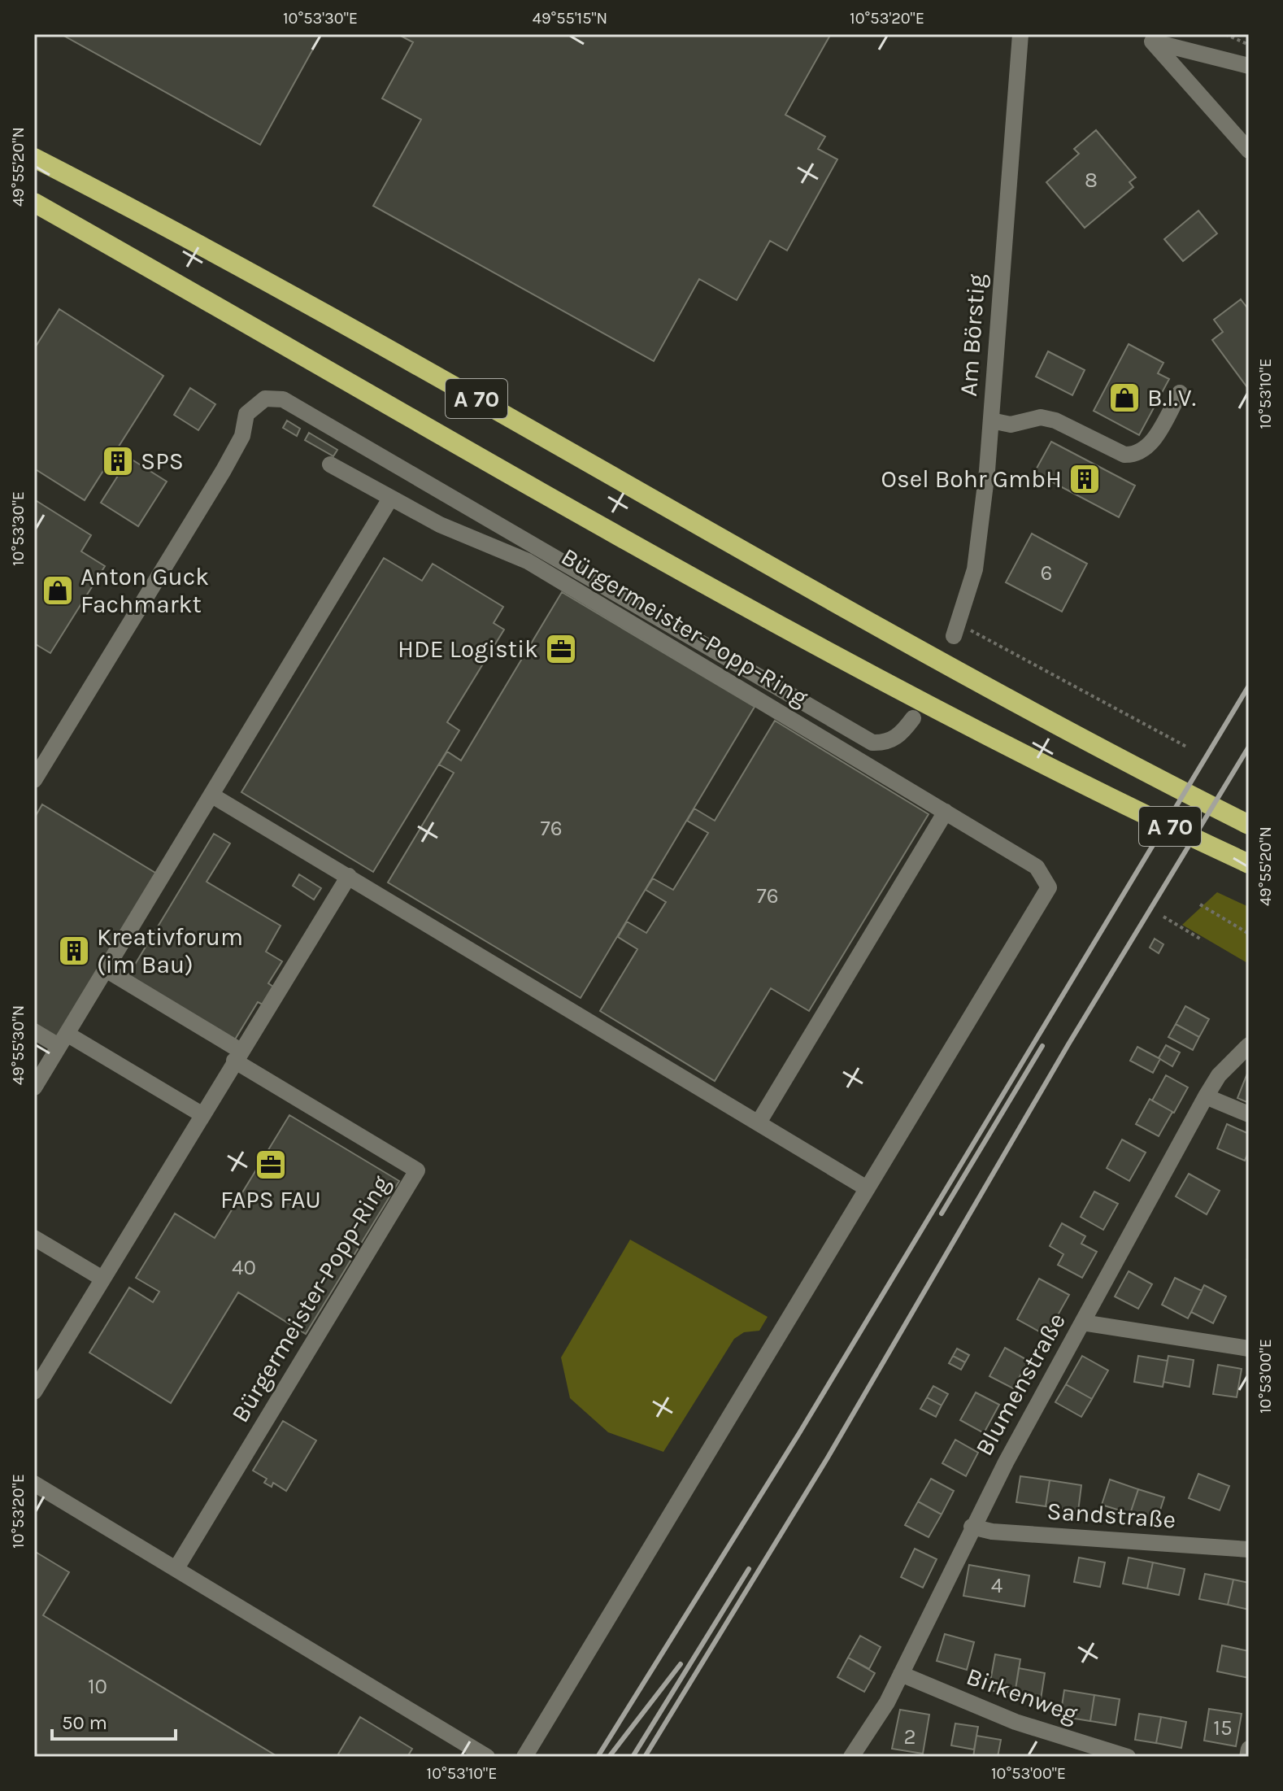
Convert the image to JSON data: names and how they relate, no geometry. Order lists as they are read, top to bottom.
{
  "streets": {
    "highway": ["A 70"],
    "street": [
      "Am Börstig",
      "Bürgermeister-Popp-Ring",
      "Blumenstraße",
      "Sandstraße",
      "Birkenweg"
    ]
  },
  "crossings": [
    ["Blumenstraße", "Sandstraße"],
    ["Blumenstraße", "Birkenweg"]
  ],
  "places": {
    "shop": ["B.I.V.", "Anton Guck Fachmarkt"],
    "building": ["SPS", "Osel Bohr GmbH", "Kreativforum (im Bau)"],
    "office": ["HDE Logistik", "FAPS FAU"]
  },
  "house_numbers": [
    "8",
    "6",
    "76",
    "76",
    "40",
    "4",
    "10",
    "15",
    "2"
  ],
  "scale_bar": "50 m",
  "coordinates": [
    "10°53'30\"E",
    "49°55'15\"N",
    "10°53'20\"E",
    "49°55'20\"N",
    "10°53'10\"E",
    "49°55'30\"N",
    "10°53'00\"E"
  ]
}
